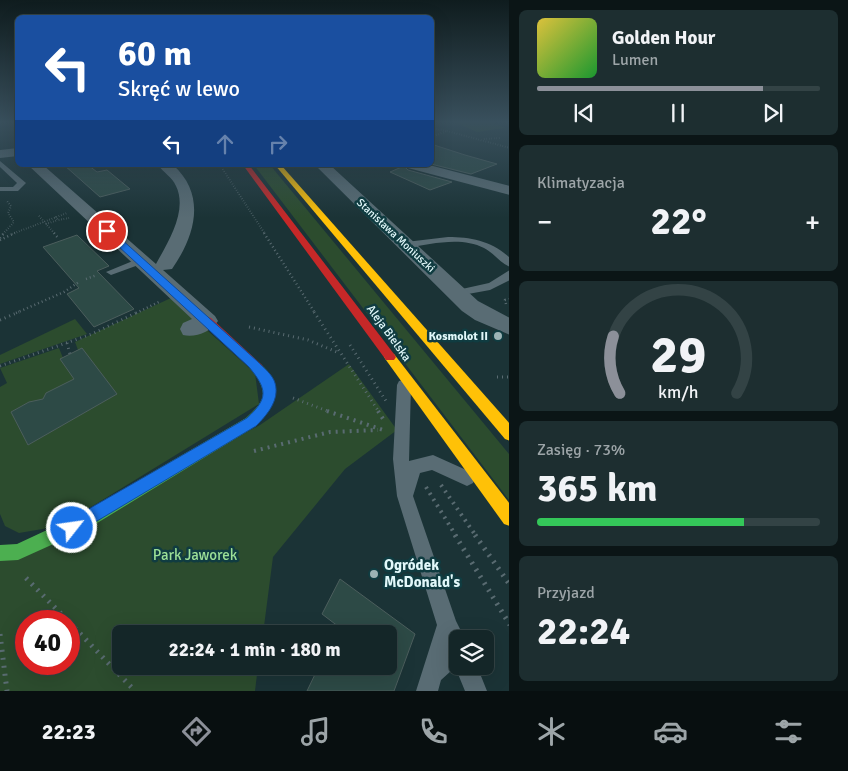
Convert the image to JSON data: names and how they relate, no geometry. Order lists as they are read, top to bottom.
{
  "streets": {
    "main road": ["Aleja Bielska"],
    "street": ["Stanisława Moniuszki"]
  },
  "parks": ["Park Jaworek"],
  "places": ["Kosmolot II", "Ogródek McDonald's"],
  "page": {
    "turn": ["60 m", "Skręć w lewo"],
    "song": ["Golden Hour", "Lumen"],
    "tile": [
      "Klimatyzacja",
      ["Zasięg · 73%", "365 km"],
      ["Przyjazd", "22:24"]
    ],
    "heat": ["−", "22°", "+"],
    "limit": "40",
    "trip": "22:24 · 1 min · 180 m",
    "tabs": "22:23",
    "gauge": ["29", "km/h"]
  }
}
